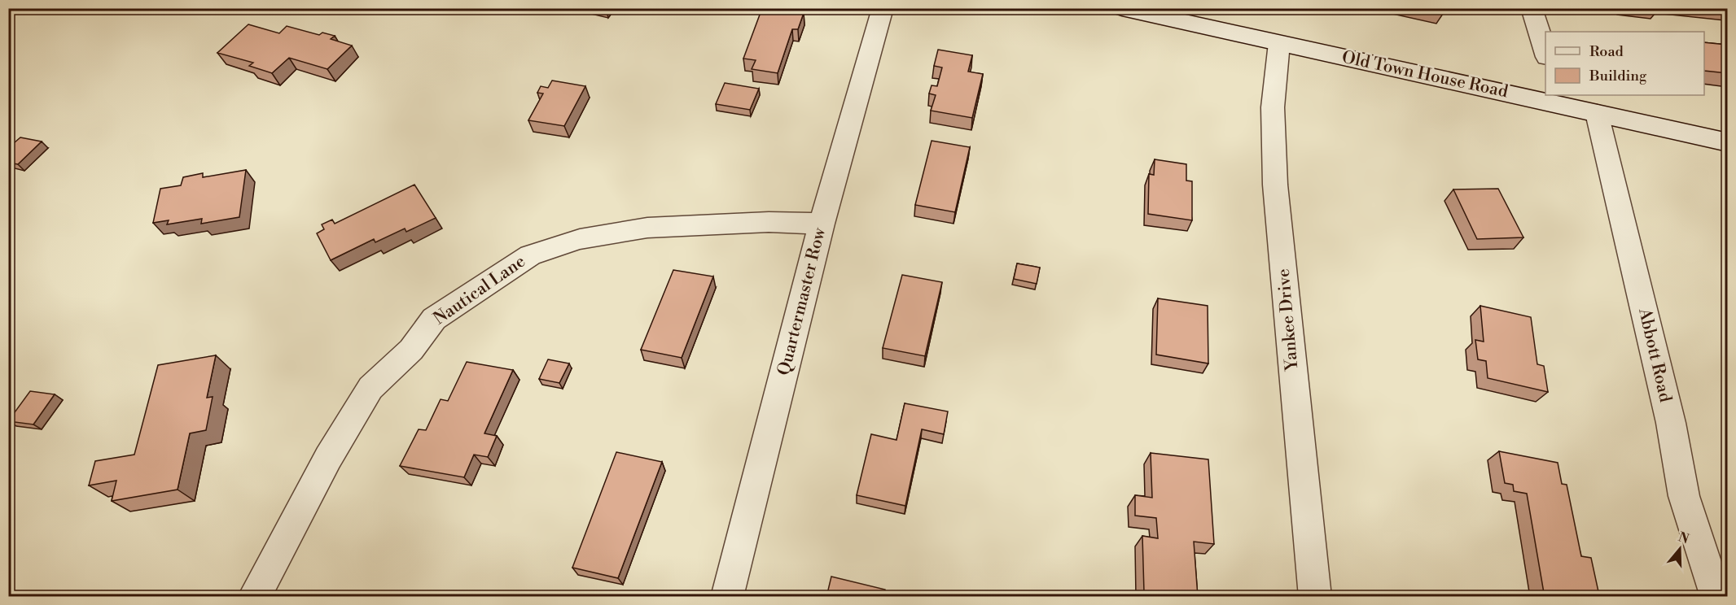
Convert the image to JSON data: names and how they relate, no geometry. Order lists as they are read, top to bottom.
{
  "streets": {
    "street": [
      "Old Town House Road",
      "Nautical Lane",
      "Quartermaster Row",
      "Yankee Drive",
      "Abbott Road"
    ]
  },
  "crossings": [
    ["Old Town House Road", "Yankee Drive"],
    ["Old Town House Road", "Abbott Road"],
    ["Nautical Lane", "Quartermaster Row"]
  ],
  "legend": ["Road", "Building"],
  "north": "top"
}
